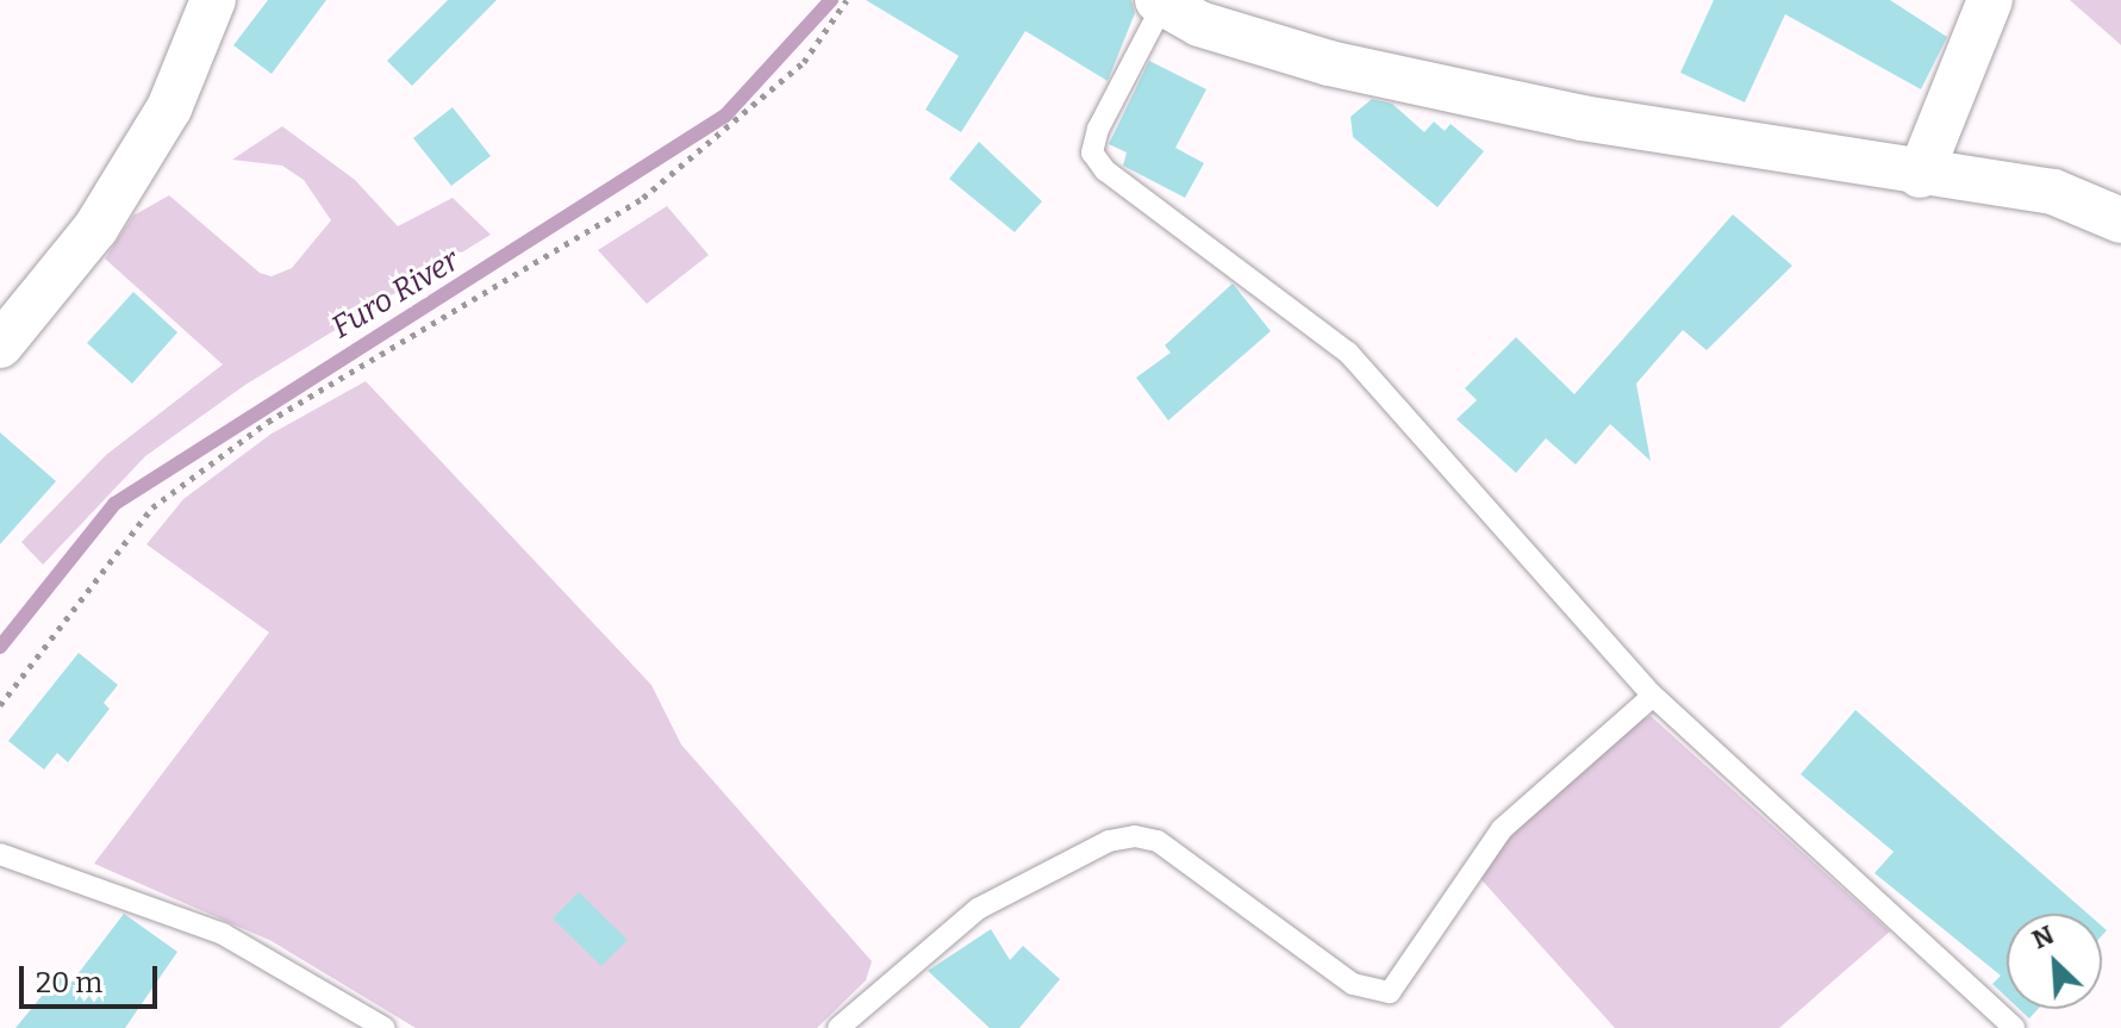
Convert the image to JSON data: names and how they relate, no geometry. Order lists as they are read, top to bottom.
{
  "water": ["Furo River"],
  "scale_bar": "20 m",
  "north": "top left"
}
